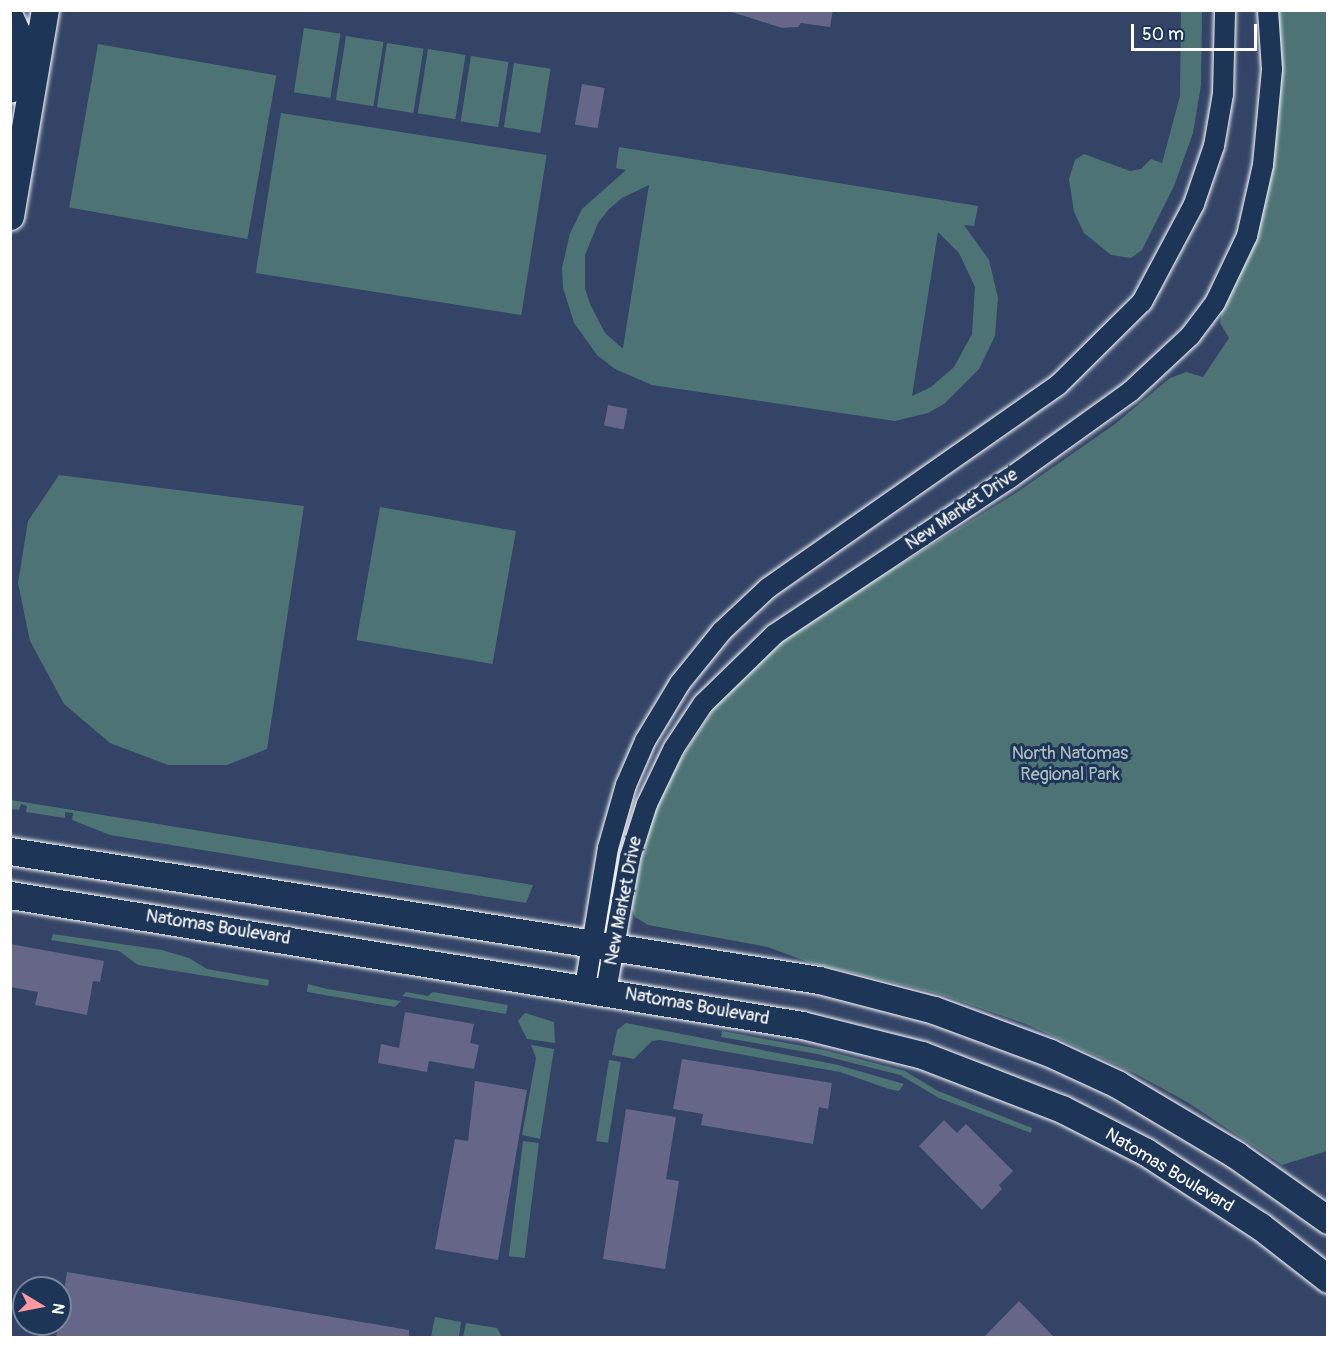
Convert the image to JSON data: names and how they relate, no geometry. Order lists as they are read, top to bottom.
{
  "streets": {
    "main road": ["Natomas Boulevard"],
    "street": ["New Market Drive"]
  },
  "crossings": [
    ["New Market Drive", "Natomas Boulevard"]
  ],
  "parks": ["North Natomas Regional Park"],
  "scale_bar": "50 m",
  "north": "right"
}
